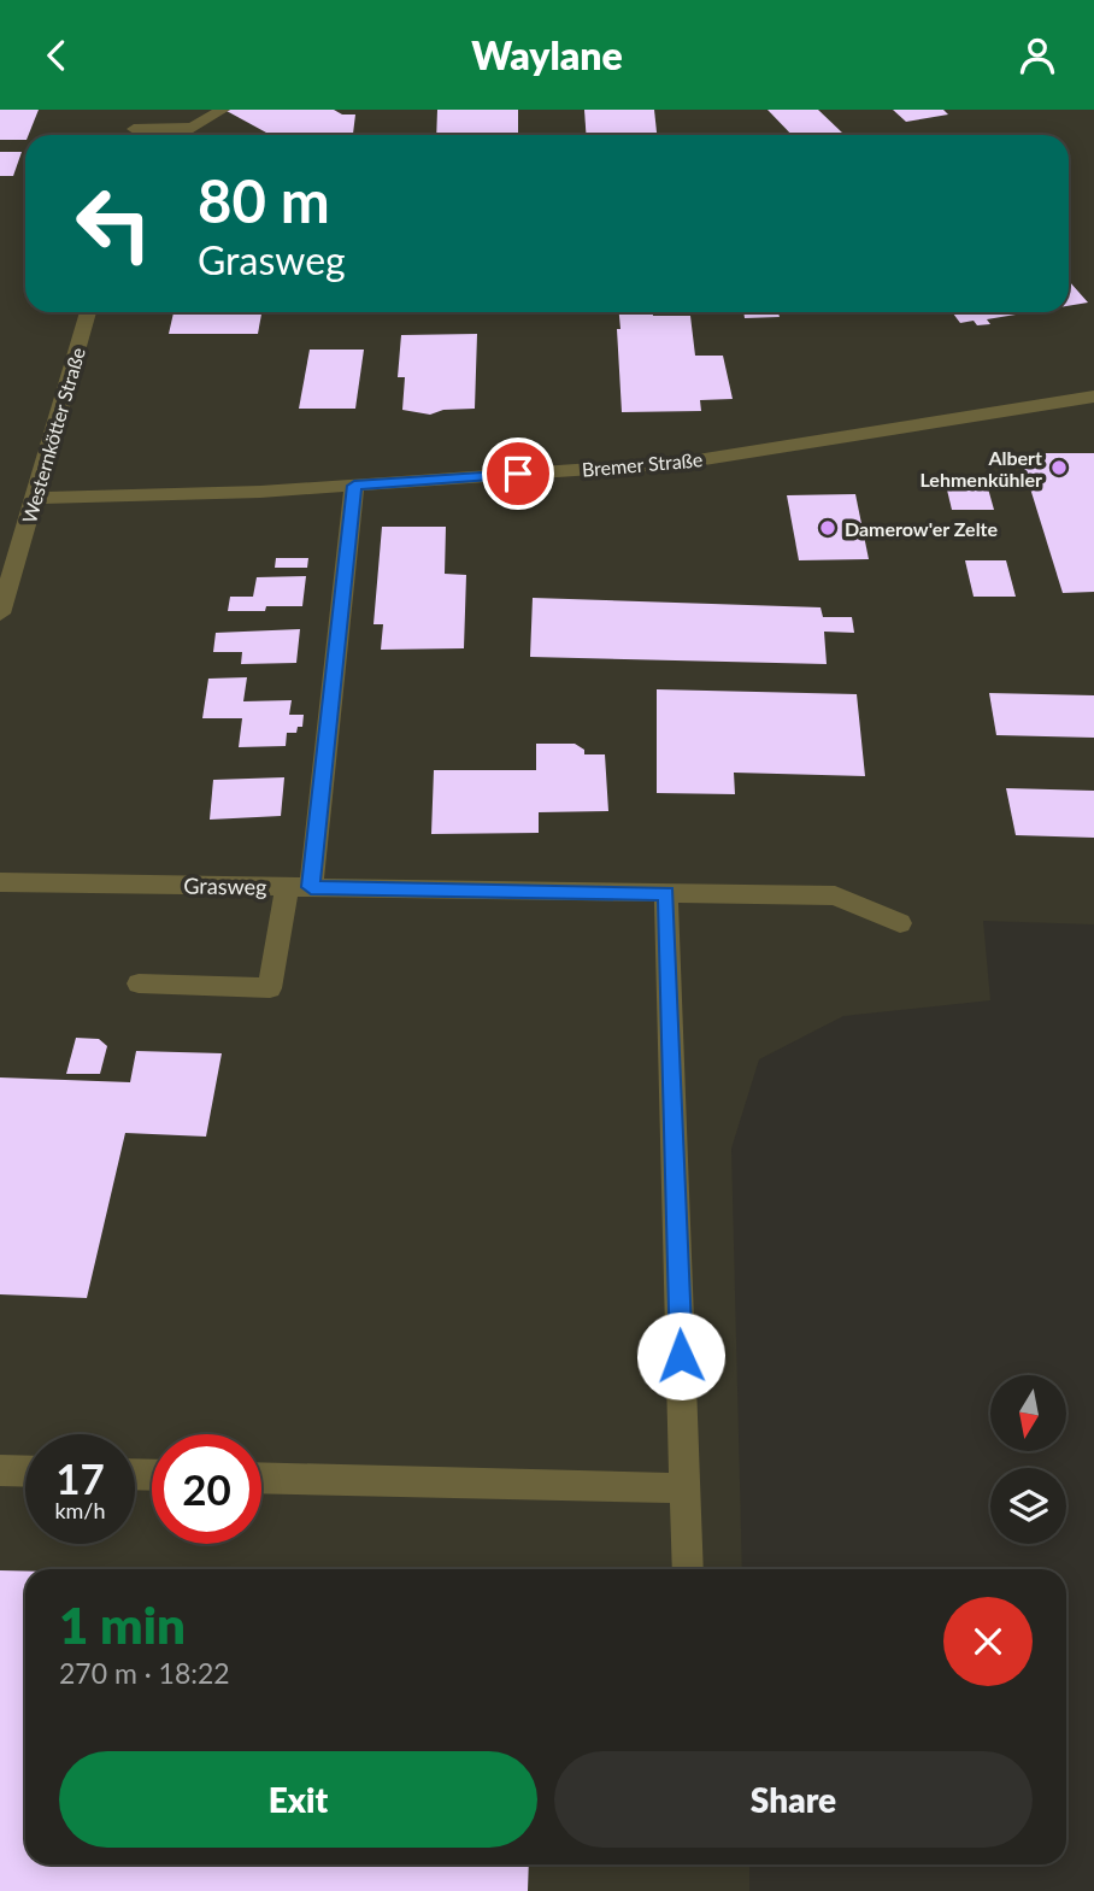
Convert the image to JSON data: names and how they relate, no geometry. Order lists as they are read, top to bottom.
{
  "streets": {
    "street": ["Westernkötter Straße", "Bremer Straße", "Grasweg"]
  },
  "crossings": [
    ["Westernkötter Straße", "Bremer Straße"]
  ],
  "places": ["Albert Lehmenkühler", "Damerow'er Zelte"],
  "north": "bottom",
  "page": {
    "header": "Waylane",
    "turn": ["80 m", "Grasweg"],
    "speed": "17 km/h",
    "limit": "20",
    "heading": ["1 min", "270 m · 18:22"],
    "buttons": ["Exit", "Share"]
  }
}
